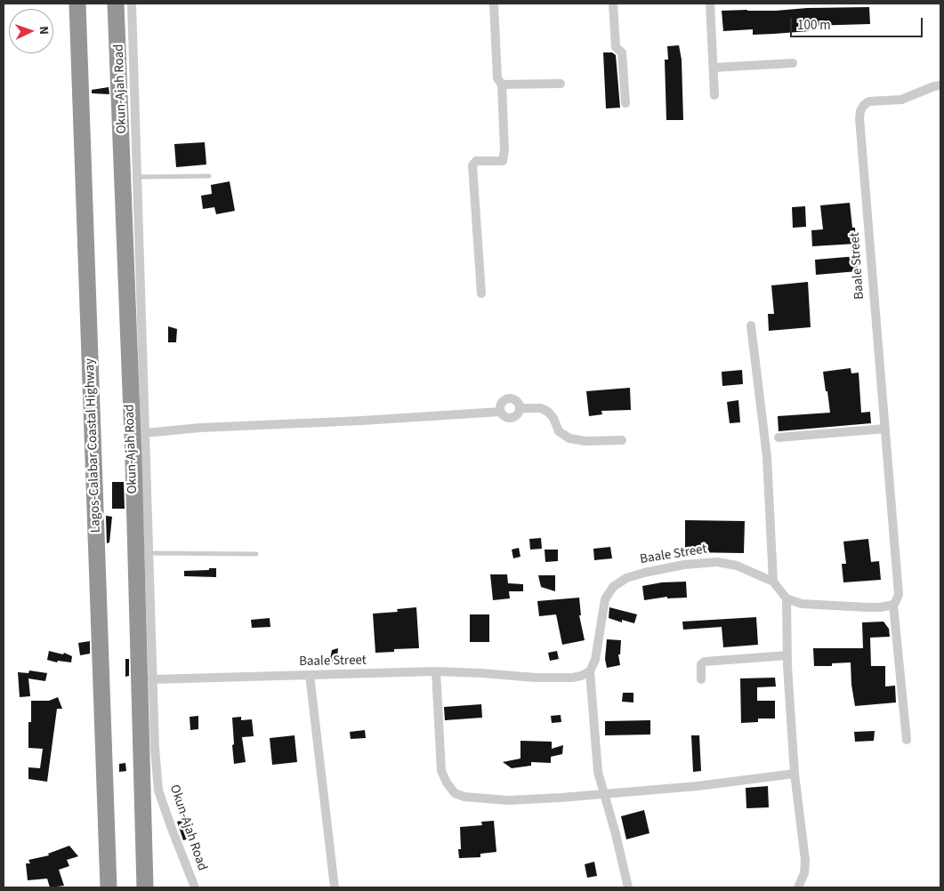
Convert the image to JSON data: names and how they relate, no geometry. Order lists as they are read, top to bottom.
{
  "streets": {
    "highway": ["Lagos-Calabar Coastal Highway"],
    "street": ["Okun-Ajah Road", "Baale Street"]
  },
  "crossings": [
    ["Okun-Ajah Road", "Baale Street"]
  ],
  "scale_bar": "100 m",
  "north": "right"
}
